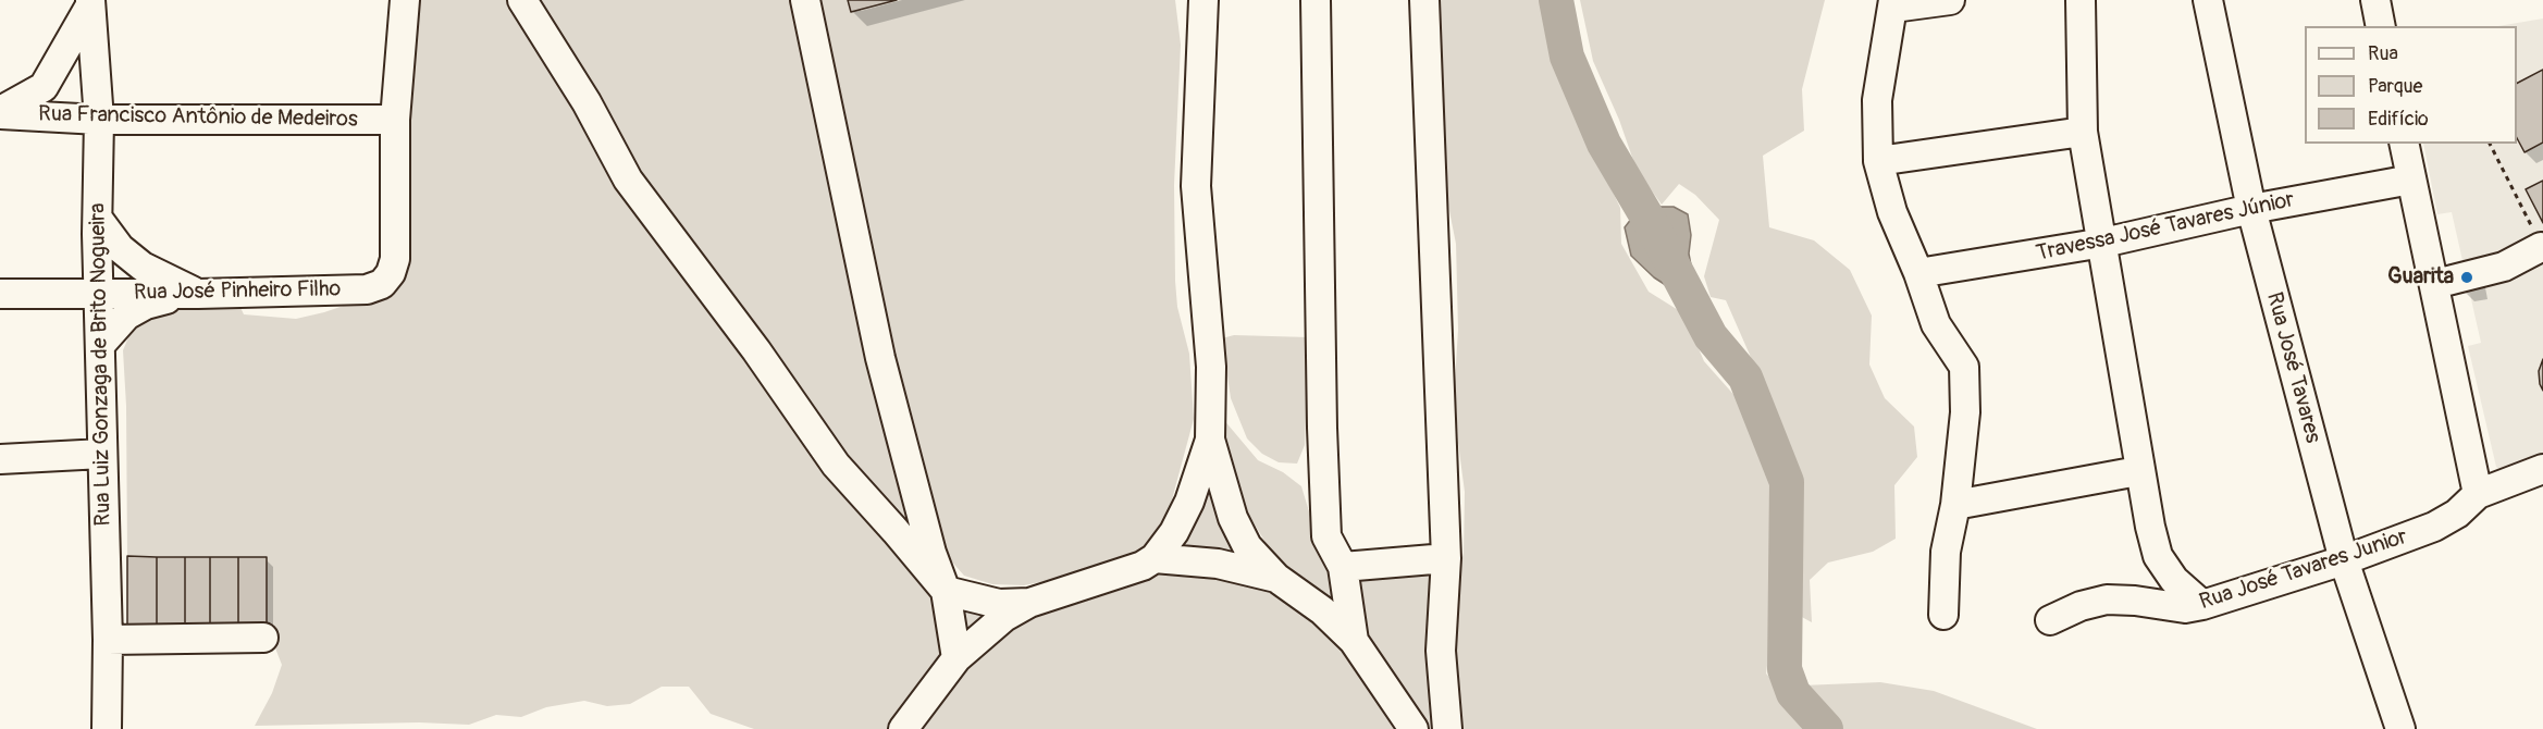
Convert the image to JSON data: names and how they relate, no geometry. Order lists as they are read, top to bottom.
{
  "streets": {
    "street": [
      "Rua Francisco Antônio de Medeiros",
      "Travessa José Tavares Júnior",
      "Rua José Pinheiro Filho",
      "Rua Luiz Gonzaga de Brito Nogueira",
      "Rua José Tavares",
      "Rua José Tavares Junior"
    ]
  },
  "crossings": [
    ["Rua Francisco Antônio de Medeiros", "Rua José Pinheiro Filho"],
    ["Rua Francisco Antônio de Medeiros", "Rua Luiz Gonzaga de Brito Nogueira"],
    ["Travessa José Tavares Júnior", "Rua José Tavares"],
    ["Rua José Pinheiro Filho", "Rua Luiz Gonzaga de Brito Nogueira"],
    ["Rua José Tavares", "Rua José Tavares Junior"]
  ],
  "places": ["Guarita"],
  "legend": ["Rua", "Parque", "Edifício"]
}
